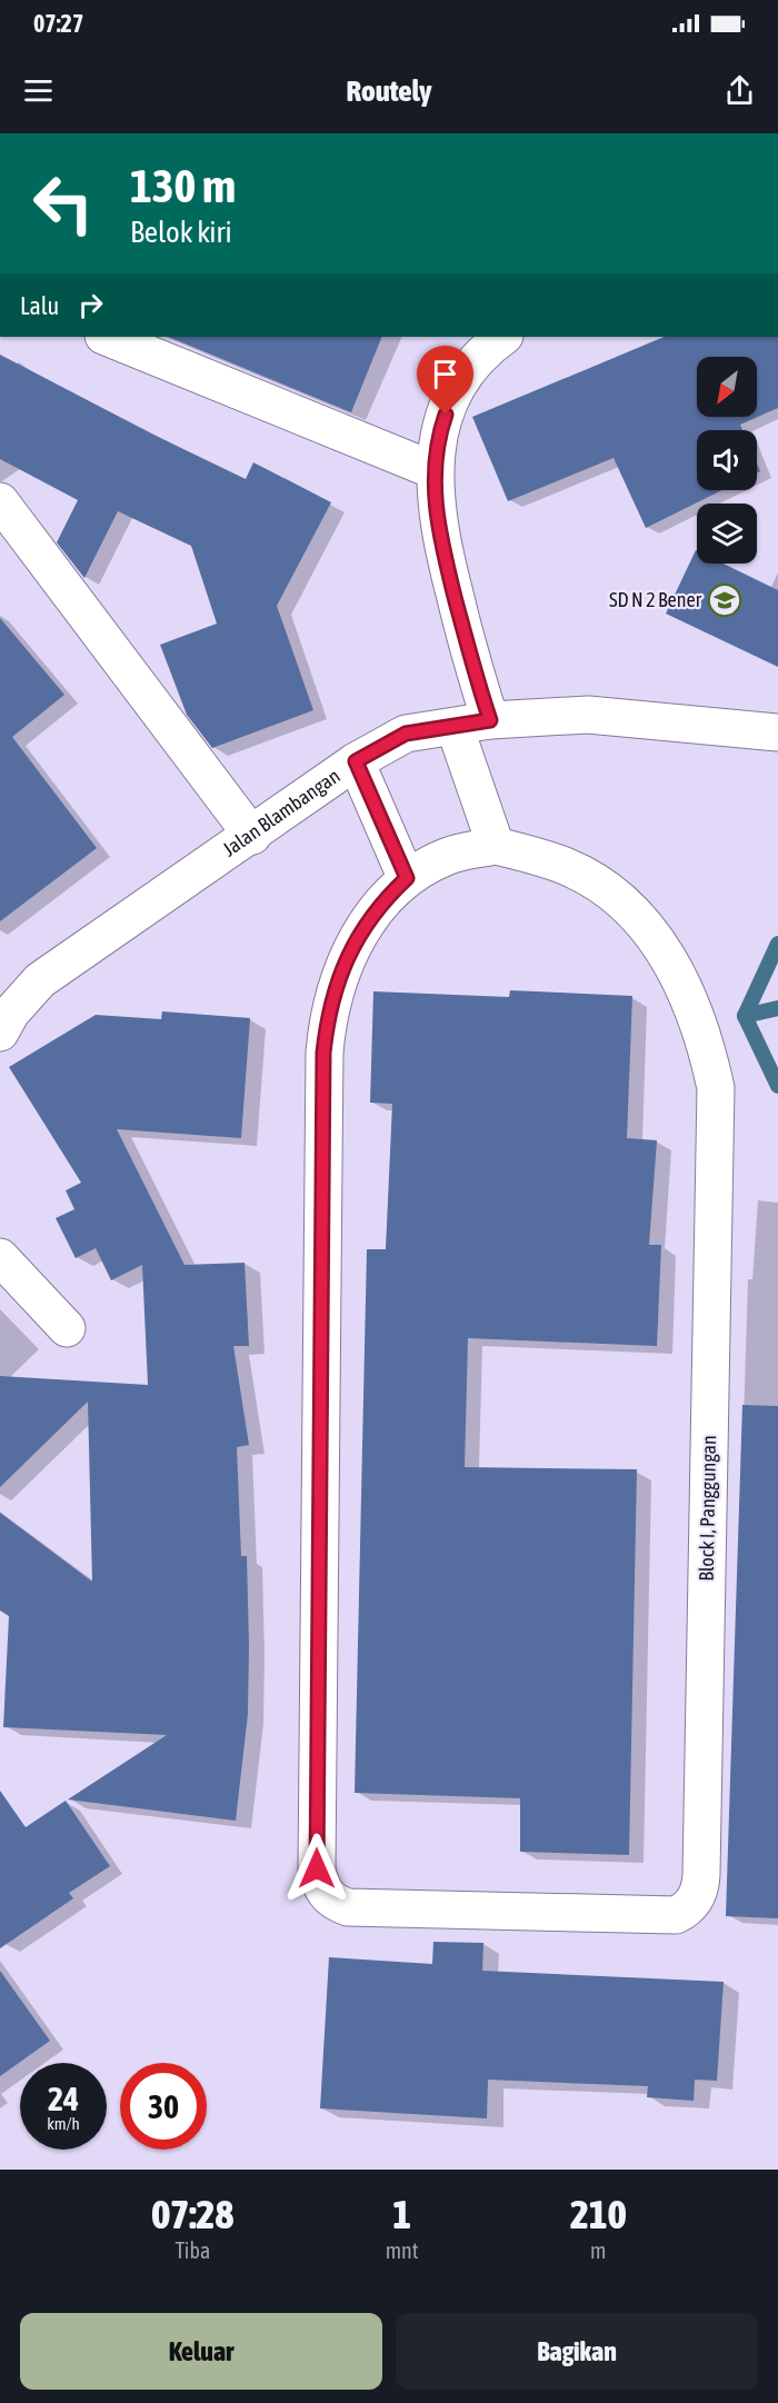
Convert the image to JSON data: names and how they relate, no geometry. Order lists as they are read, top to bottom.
{
  "streets": {
    "street": ["Jalan Blambangan", "Block I, Panggungan"]
  },
  "places": {
    "school or university": ["SD N 2 Bener"]
  },
  "north": "bottom left",
  "page": {
    "status": "07:27",
    "header": "Routely",
    "turn": ["130 m", "Belok kiri"],
    "then": "Lalu",
    "speed": "24 km/h",
    "limit": "30",
    "eta": [
      "07:28",
      "Tiba",
      "1",
      "mnt",
      "210",
      "m"
    ],
    "buttons": ["Keluar", "Bagikan"]
  }
}
